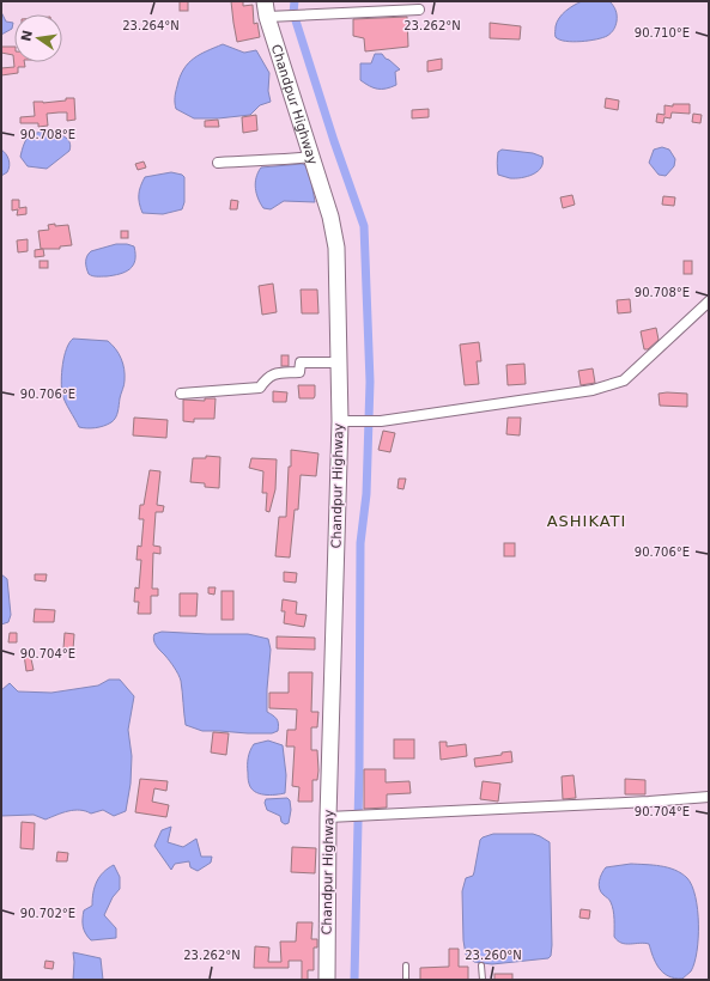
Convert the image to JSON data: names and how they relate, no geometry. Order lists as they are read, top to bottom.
{
  "streets": {
    "main road": ["Chandpur Highway"]
  },
  "districts": ["ASHIKATI"],
  "north": "left",
  "coordinates": [
    "23.264°N",
    "23.262°N",
    "90.710°E",
    "90.708°E",
    "90.706°E",
    "90.704°E",
    "90.702°E",
    "23.260°N"
  ]
}
